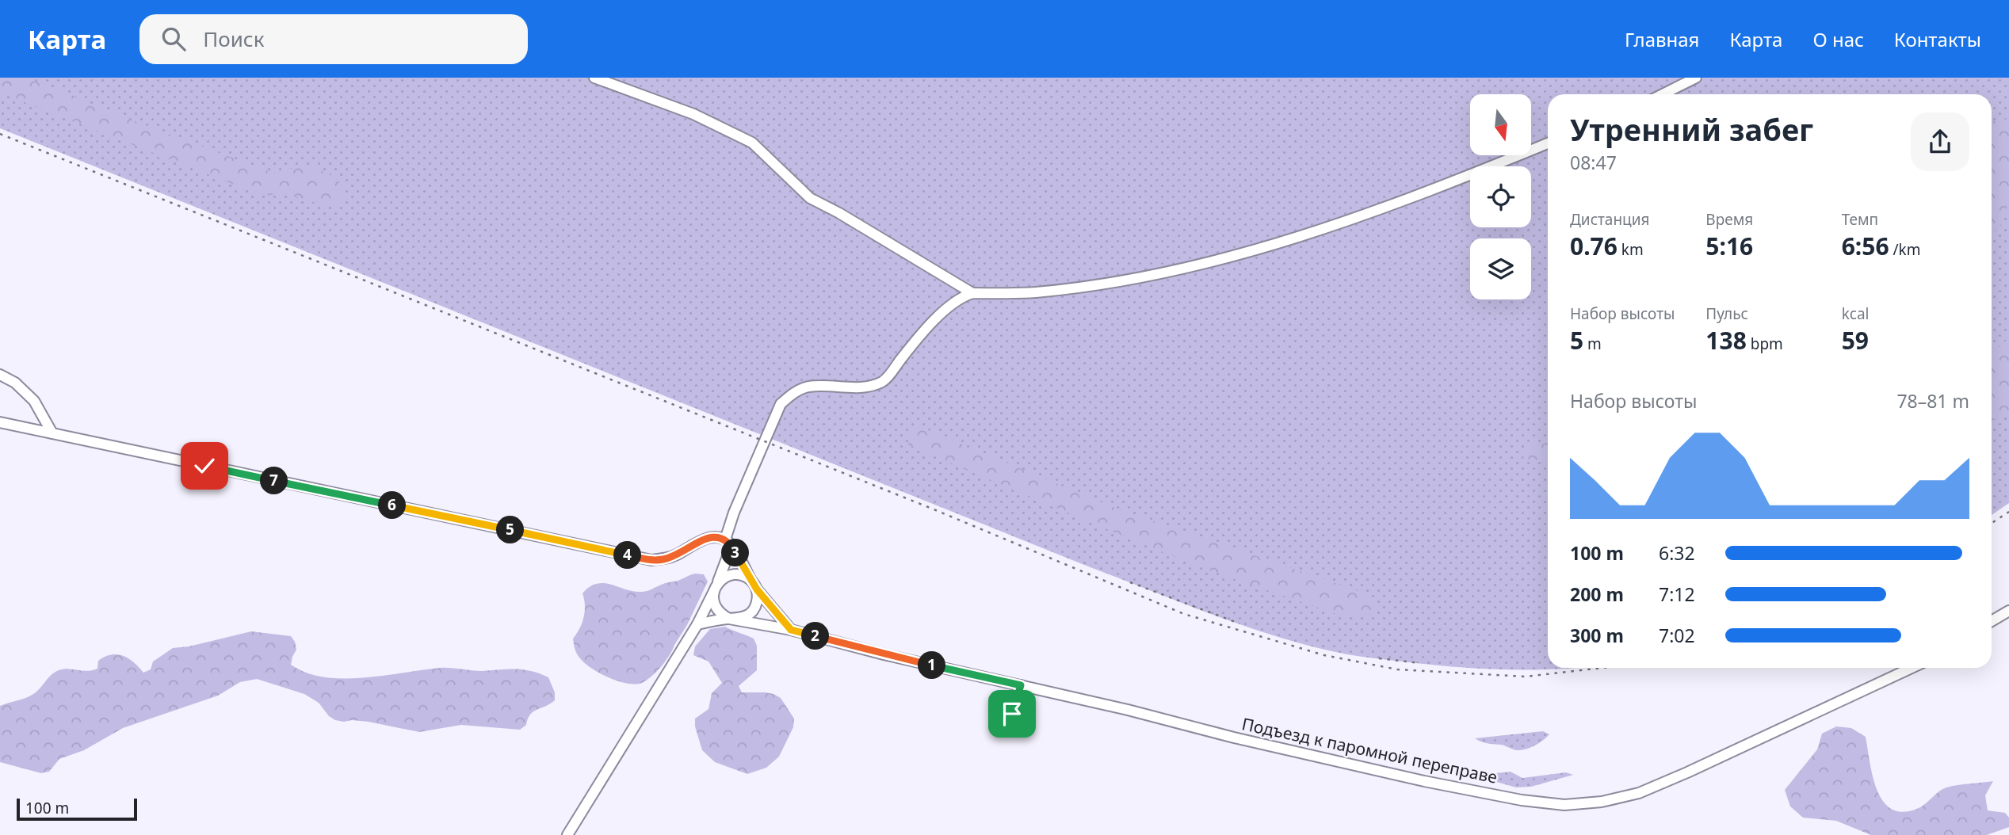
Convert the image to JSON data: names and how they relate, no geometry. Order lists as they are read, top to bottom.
{
  "streets": {
    "street": ["Подъезд к паромной переправе"]
  },
  "scale_bar": "100 m",
  "north": "bottom",
  "page": {
    "header": "Карта",
    "search": "Поиск",
    "nav": [
      "Главная",
      "Карта",
      "О нас",
      "Контакты"
    ],
    "heading": ["Утренний забег", "08:47"],
    "stats": [
      ["Дистанция", "0.76 km"],
      ["Время", "5:16"],
      ["Темп", "6:56 /km"],
      ["Набор высоты", "5 m"],
      ["Пульс", "138 bpm"],
      ["kcal", "59"]
    ],
    "chart": ["Набор высоты", "78–81 m"],
    "pins": [
      "7",
      "6",
      "5",
      "3",
      "4",
      "2",
      "1"
    ],
    "list": [
      {
        "name": "100 m",
        "note": "6:32"
      },
      {
        "name": "200 m",
        "note": "7:12"
      },
      {
        "name": "300 m",
        "note": "7:02"
      }
    ],
    "scale": "100 m"
  }
}
